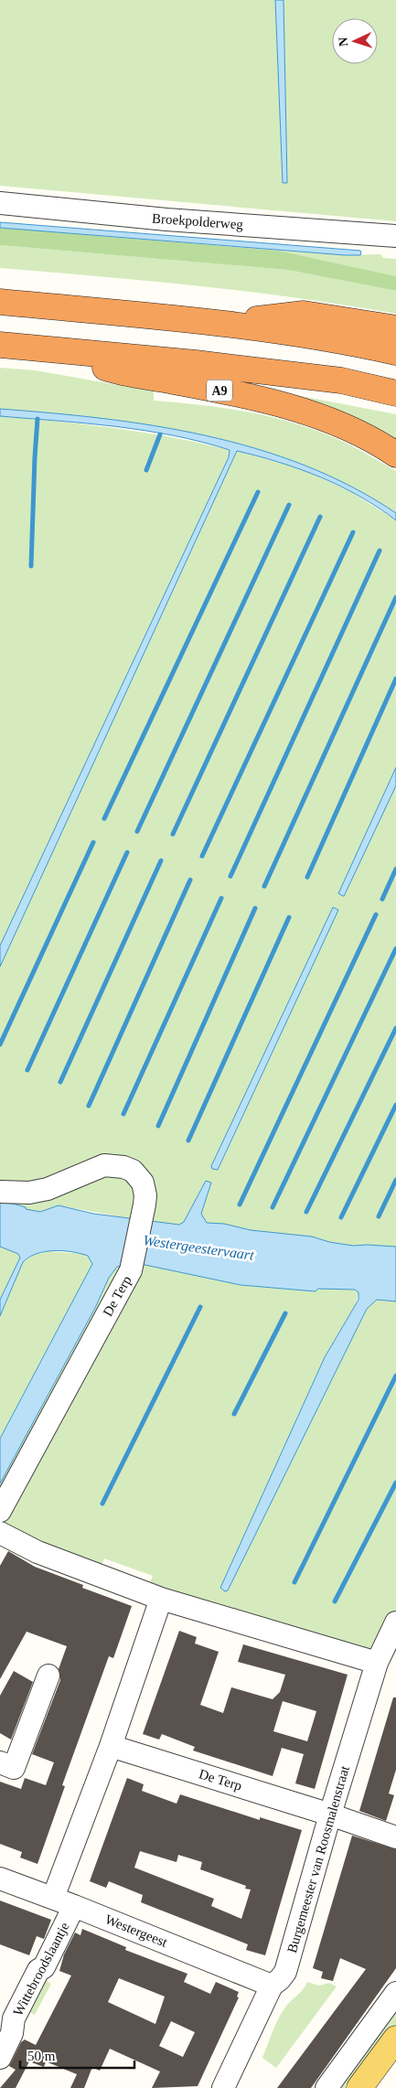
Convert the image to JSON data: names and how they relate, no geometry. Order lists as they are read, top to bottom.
{
  "streets": {
    "highway": ["A9"],
    "street": [
      "Broekpolderweg",
      "De Terp",
      "Burgemeester van Roosmalenstraat",
      "Westergeest",
      "Wittebroodslaantje"
    ]
  },
  "crossings": [
    ["De Terp", "Burgemeester van Roosmalenstraat"],
    ["Burgemeester van Roosmalenstraat", "Westergeest"],
    ["Westergeest", "Wittebroodslaantje"]
  ],
  "water": ["Westergeestervaart"],
  "scale_bar": "50 m",
  "north": "left"
}
